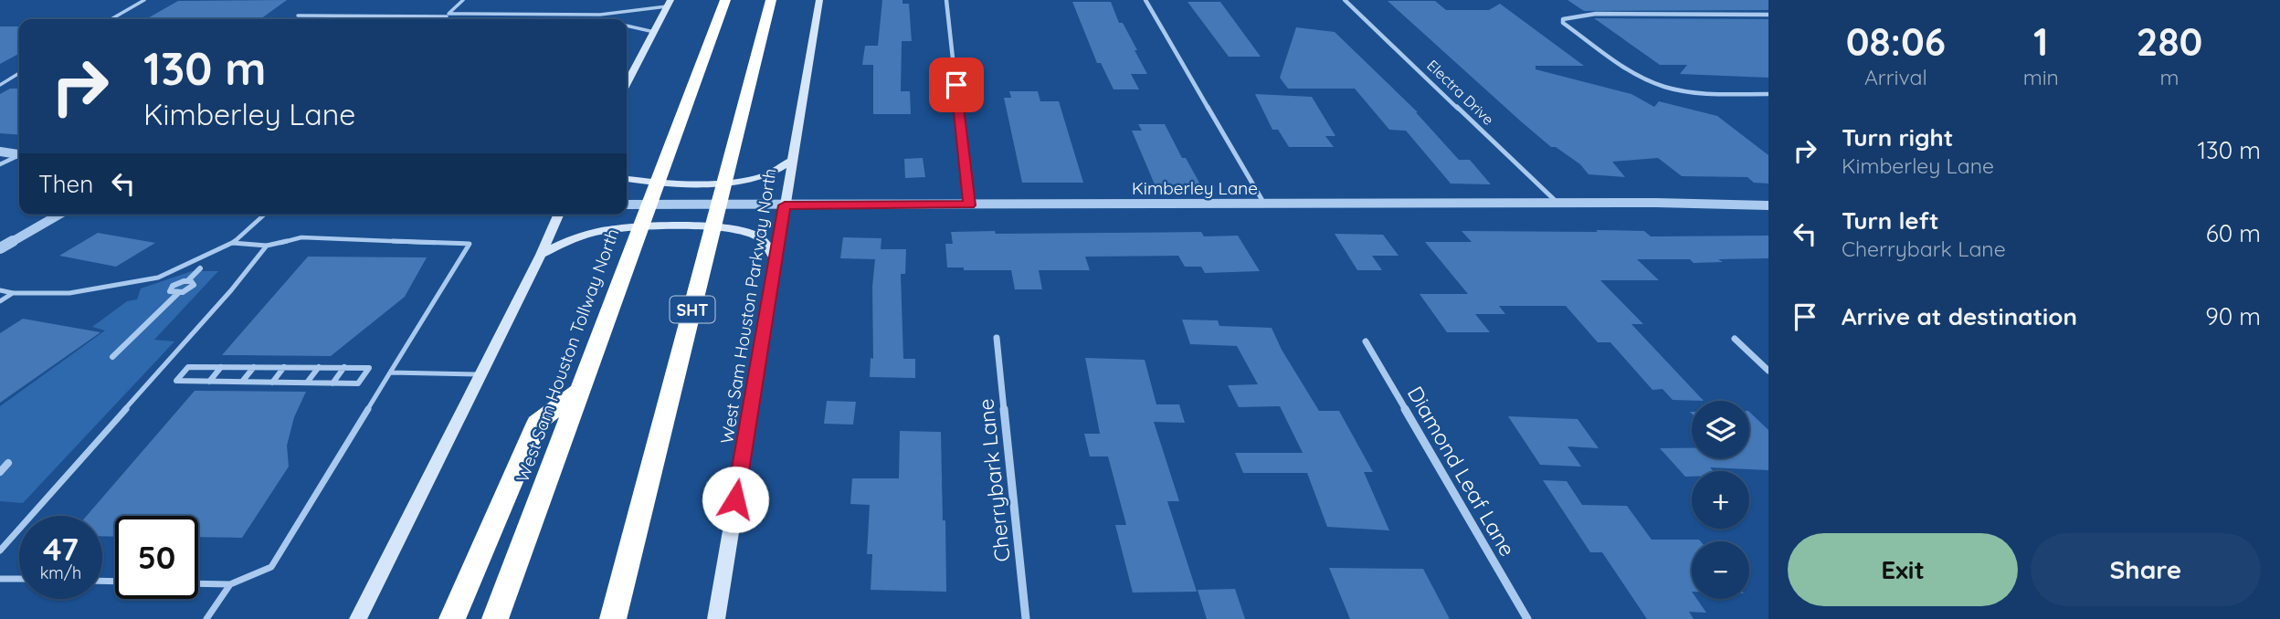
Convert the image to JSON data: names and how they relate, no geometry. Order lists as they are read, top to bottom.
{
  "streets": {
    "highway": ["SHT", "West Sam Houston Tollway North"],
    "main road": ["West Sam Houston Parkway North"],
    "street": [
      "Electra Drive",
      "Kimberley Lane",
      "Diamond Leaf Lane",
      "Cherrybark Lane"
    ]
  },
  "crossings": [
    ["Electra Drive", "Kimberley Lane"],
    ["Kimberley Lane", "West Sam Houston Parkway North"]
  ],
  "page": {
    "eta": [
      "08:06",
      "Arrival",
      "1",
      "min",
      "280",
      "m"
    ],
    "turn": ["130 m", "Kimberley Lane"],
    "list": [
      {
        "name": "Turn right",
        "note": "Kimberley Lane",
        "value": "130 m"
      },
      {
        "name": "Turn left",
        "note": "Cherrybark Lane",
        "value": "60 m"
      },
      {
        "name": "Arrive at destination",
        "value": "90 m"
      }
    ],
    "then": "Then",
    "map_buttons": ["+", "−"],
    "speed": "47 km/h",
    "limit": "50",
    "buttons": ["Exit", "Share"]
  }
}
